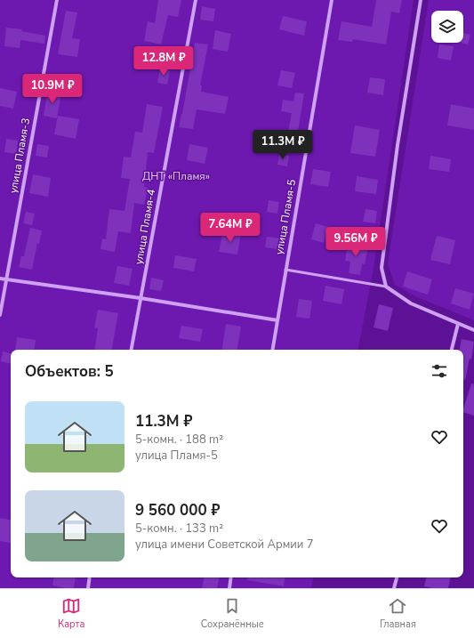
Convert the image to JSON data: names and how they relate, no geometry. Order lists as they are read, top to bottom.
{
  "streets": {
    "street": ["улица Пламя-3", "улица Пламя-5", "улица Пламя-4"]
  },
  "parks": ["ДНТ «Пламя»"],
  "page": {
    "price": [
      "12.8M ₽",
      "10.9M ₽",
      "11.3M ₽",
      "7.64M ₽",
      "9.56M ₽"
    ],
    "heading": "Объектов: 5",
    "list": [
      {
        "name": "11.3M ₽",
        "note": "5-комн. · 188 m² · улица Пламя-5"
      },
      {
        "name": "9 560 000 ₽",
        "note": "5-комн. · 133 m² · улица имени Советской Армии 7"
      }
    ],
    "tabs": ["Карта", "Сохранённые", "Главная"]
  }
}
